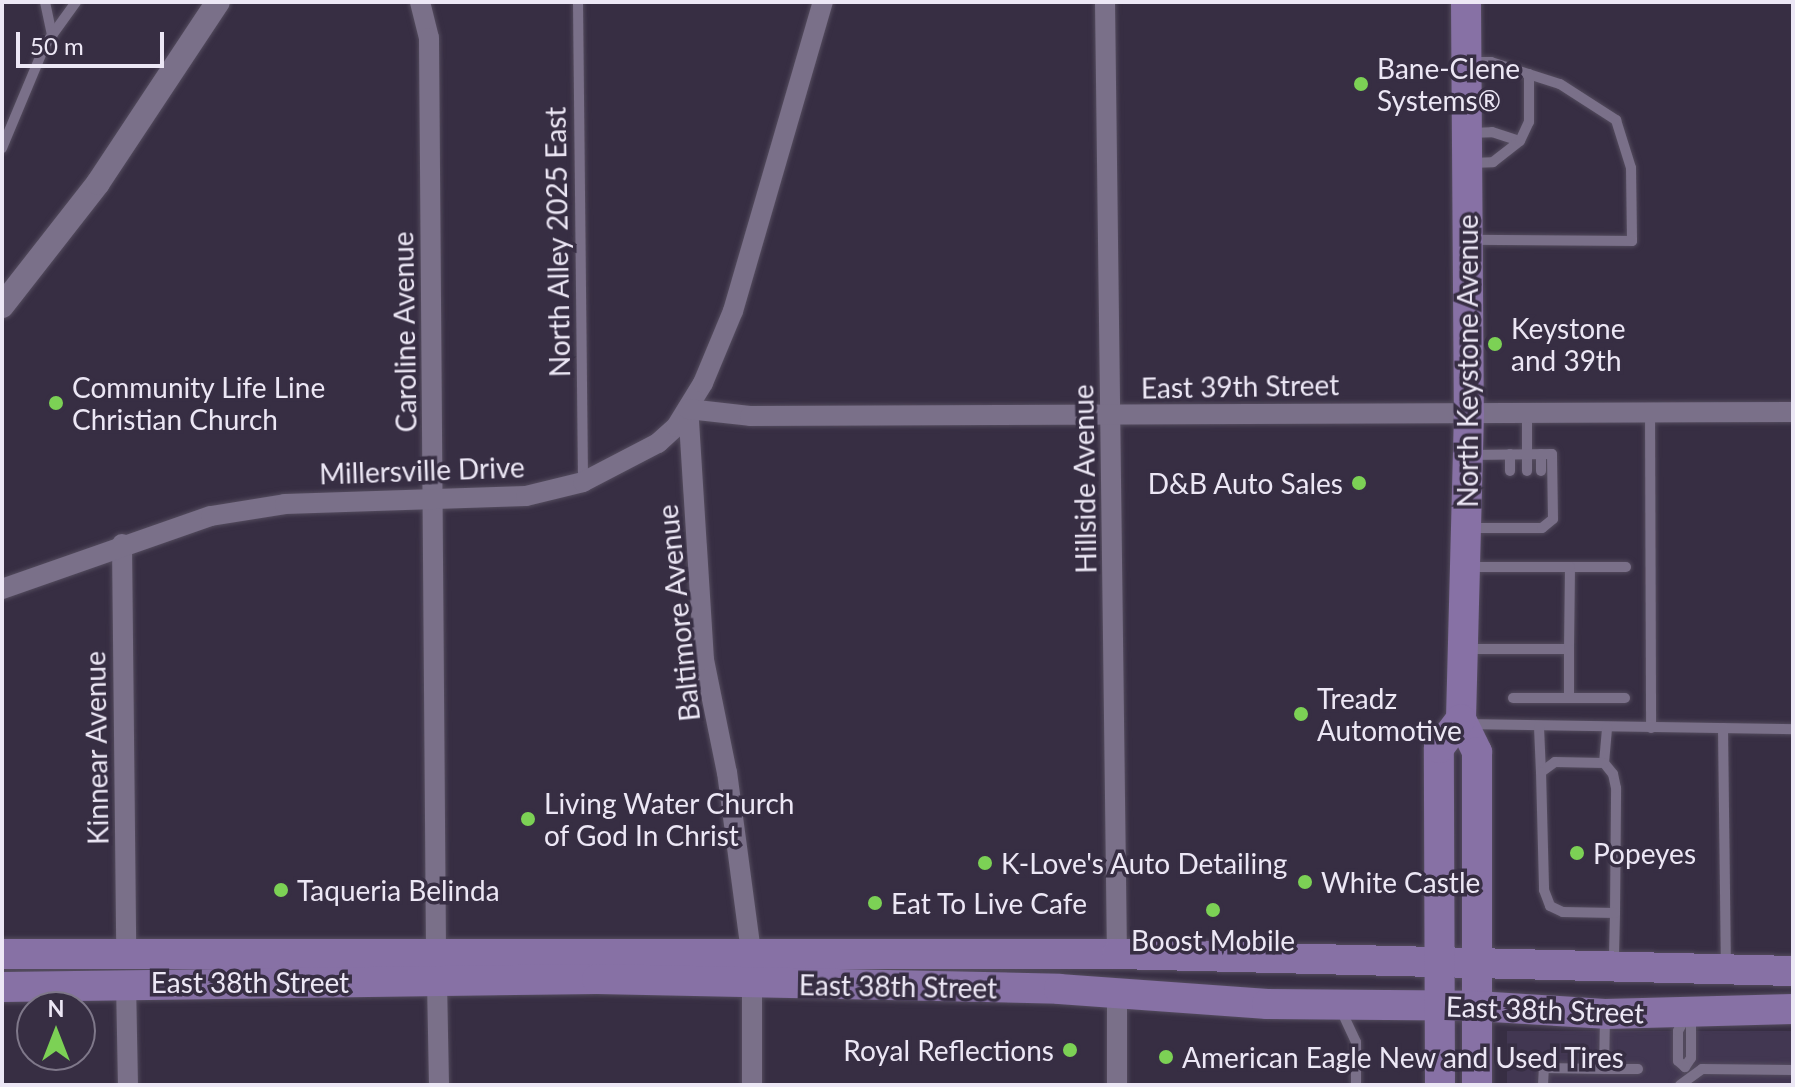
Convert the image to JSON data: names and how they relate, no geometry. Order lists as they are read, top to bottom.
{
  "streets": {
    "main road": ["North Keystone Avenue", "East 38th Street"],
    "street": [
      "Caroline Avenue",
      "East 39th Street",
      "Millersville Drive",
      "Hillside Avenue",
      "Baltimore Avenue",
      "Kinnear Avenue"
    ],
    "lane": ["North Alley 2025 East"]
  },
  "crossings": [
    ["North Alley 2025 East", "Millersville Drive"],
    ["Caroline Avenue", "Millersville Drive"],
    ["Caroline Avenue", "East 38th Street"],
    ["North Keystone Avenue", "East 39th Street"],
    ["North Keystone Avenue", "East 38th Street"],
    ["East 39th Street", "Millersville Drive"],
    ["East 39th Street", "Hillside Avenue"],
    ["East 39th Street", "Baltimore Avenue"],
    ["Millersville Drive", "Baltimore Avenue"],
    ["Millersville Drive", "Kinnear Avenue"],
    ["Hillside Avenue", "East 38th Street"],
    ["Baltimore Avenue", "East 38th Street"],
    ["Kinnear Avenue", "East 38th Street"]
  ],
  "places": [
    "Bane-Clene Systems®",
    "Keystone and 39th",
    "Community Life Line Christian Church",
    "D&B Auto Sales",
    "Treadz Automotive",
    "Living Water Church of God In Christ",
    "Popeyes",
    "K-Love's Auto Detailing",
    "White Castle",
    "Taqueria Belinda",
    "Eat To Live Cafe",
    "Boost Mobile",
    "Royal Reflections",
    "American Eagle New and Used Tires"
  ],
  "scale_bar": "50 m",
  "north": "top"
}
